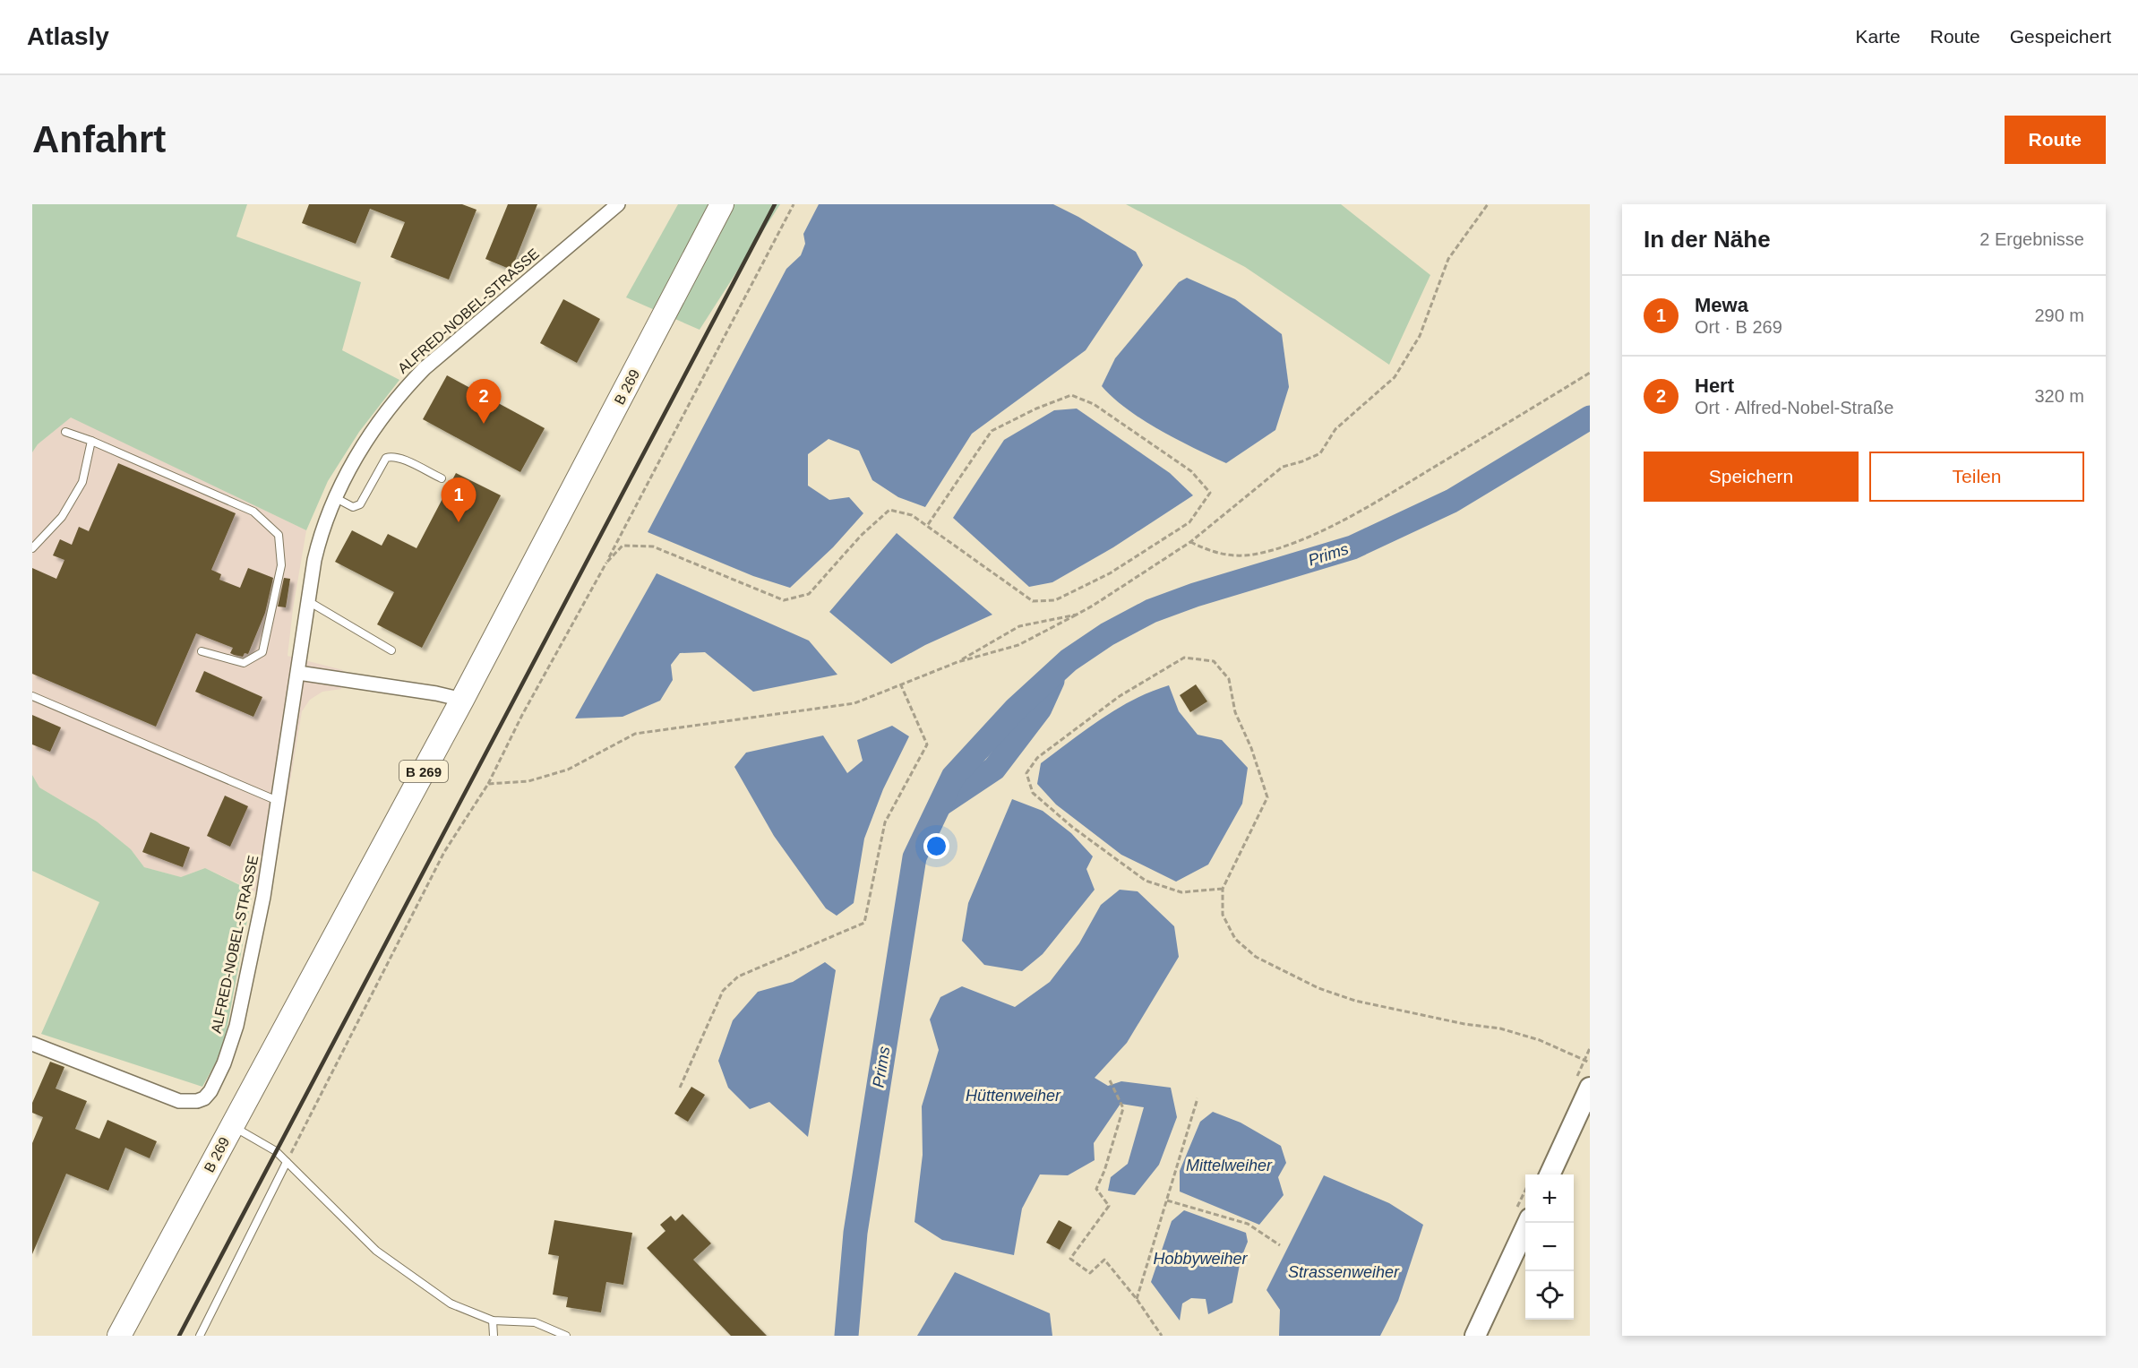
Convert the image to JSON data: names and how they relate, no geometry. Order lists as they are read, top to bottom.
{
  "streets": {
    "main road": ["B 269"],
    "street": ["ALFRED-NOBEL-STRASSE"]
  },
  "water": [
    "Prims",
    "Hüttenweiher",
    "Mittelweiher",
    "Hobbyweiher",
    "Strassenweiher"
  ],
  "page": {
    "header": "Atlasly",
    "nav": ["Karte", "Route", "Gespeichert"],
    "buttons": [
      "Route",
      ["Speichern", "Teilen"]
    ],
    "title": "Anfahrt",
    "heading": ["In der Nähe", "2 Ergebnisse"],
    "list": [
      {
        "mark": "1",
        "name": "Mewa",
        "note": "Ort · B 269",
        "value": "290 m"
      },
      {
        "mark": "2",
        "name": "Hert",
        "note": "Ort · Alfred-Nobel-Straße",
        "value": "320 m"
      }
    ],
    "pins": ["2", "1"],
    "map_buttons": ["+", "−"]
  }
}
